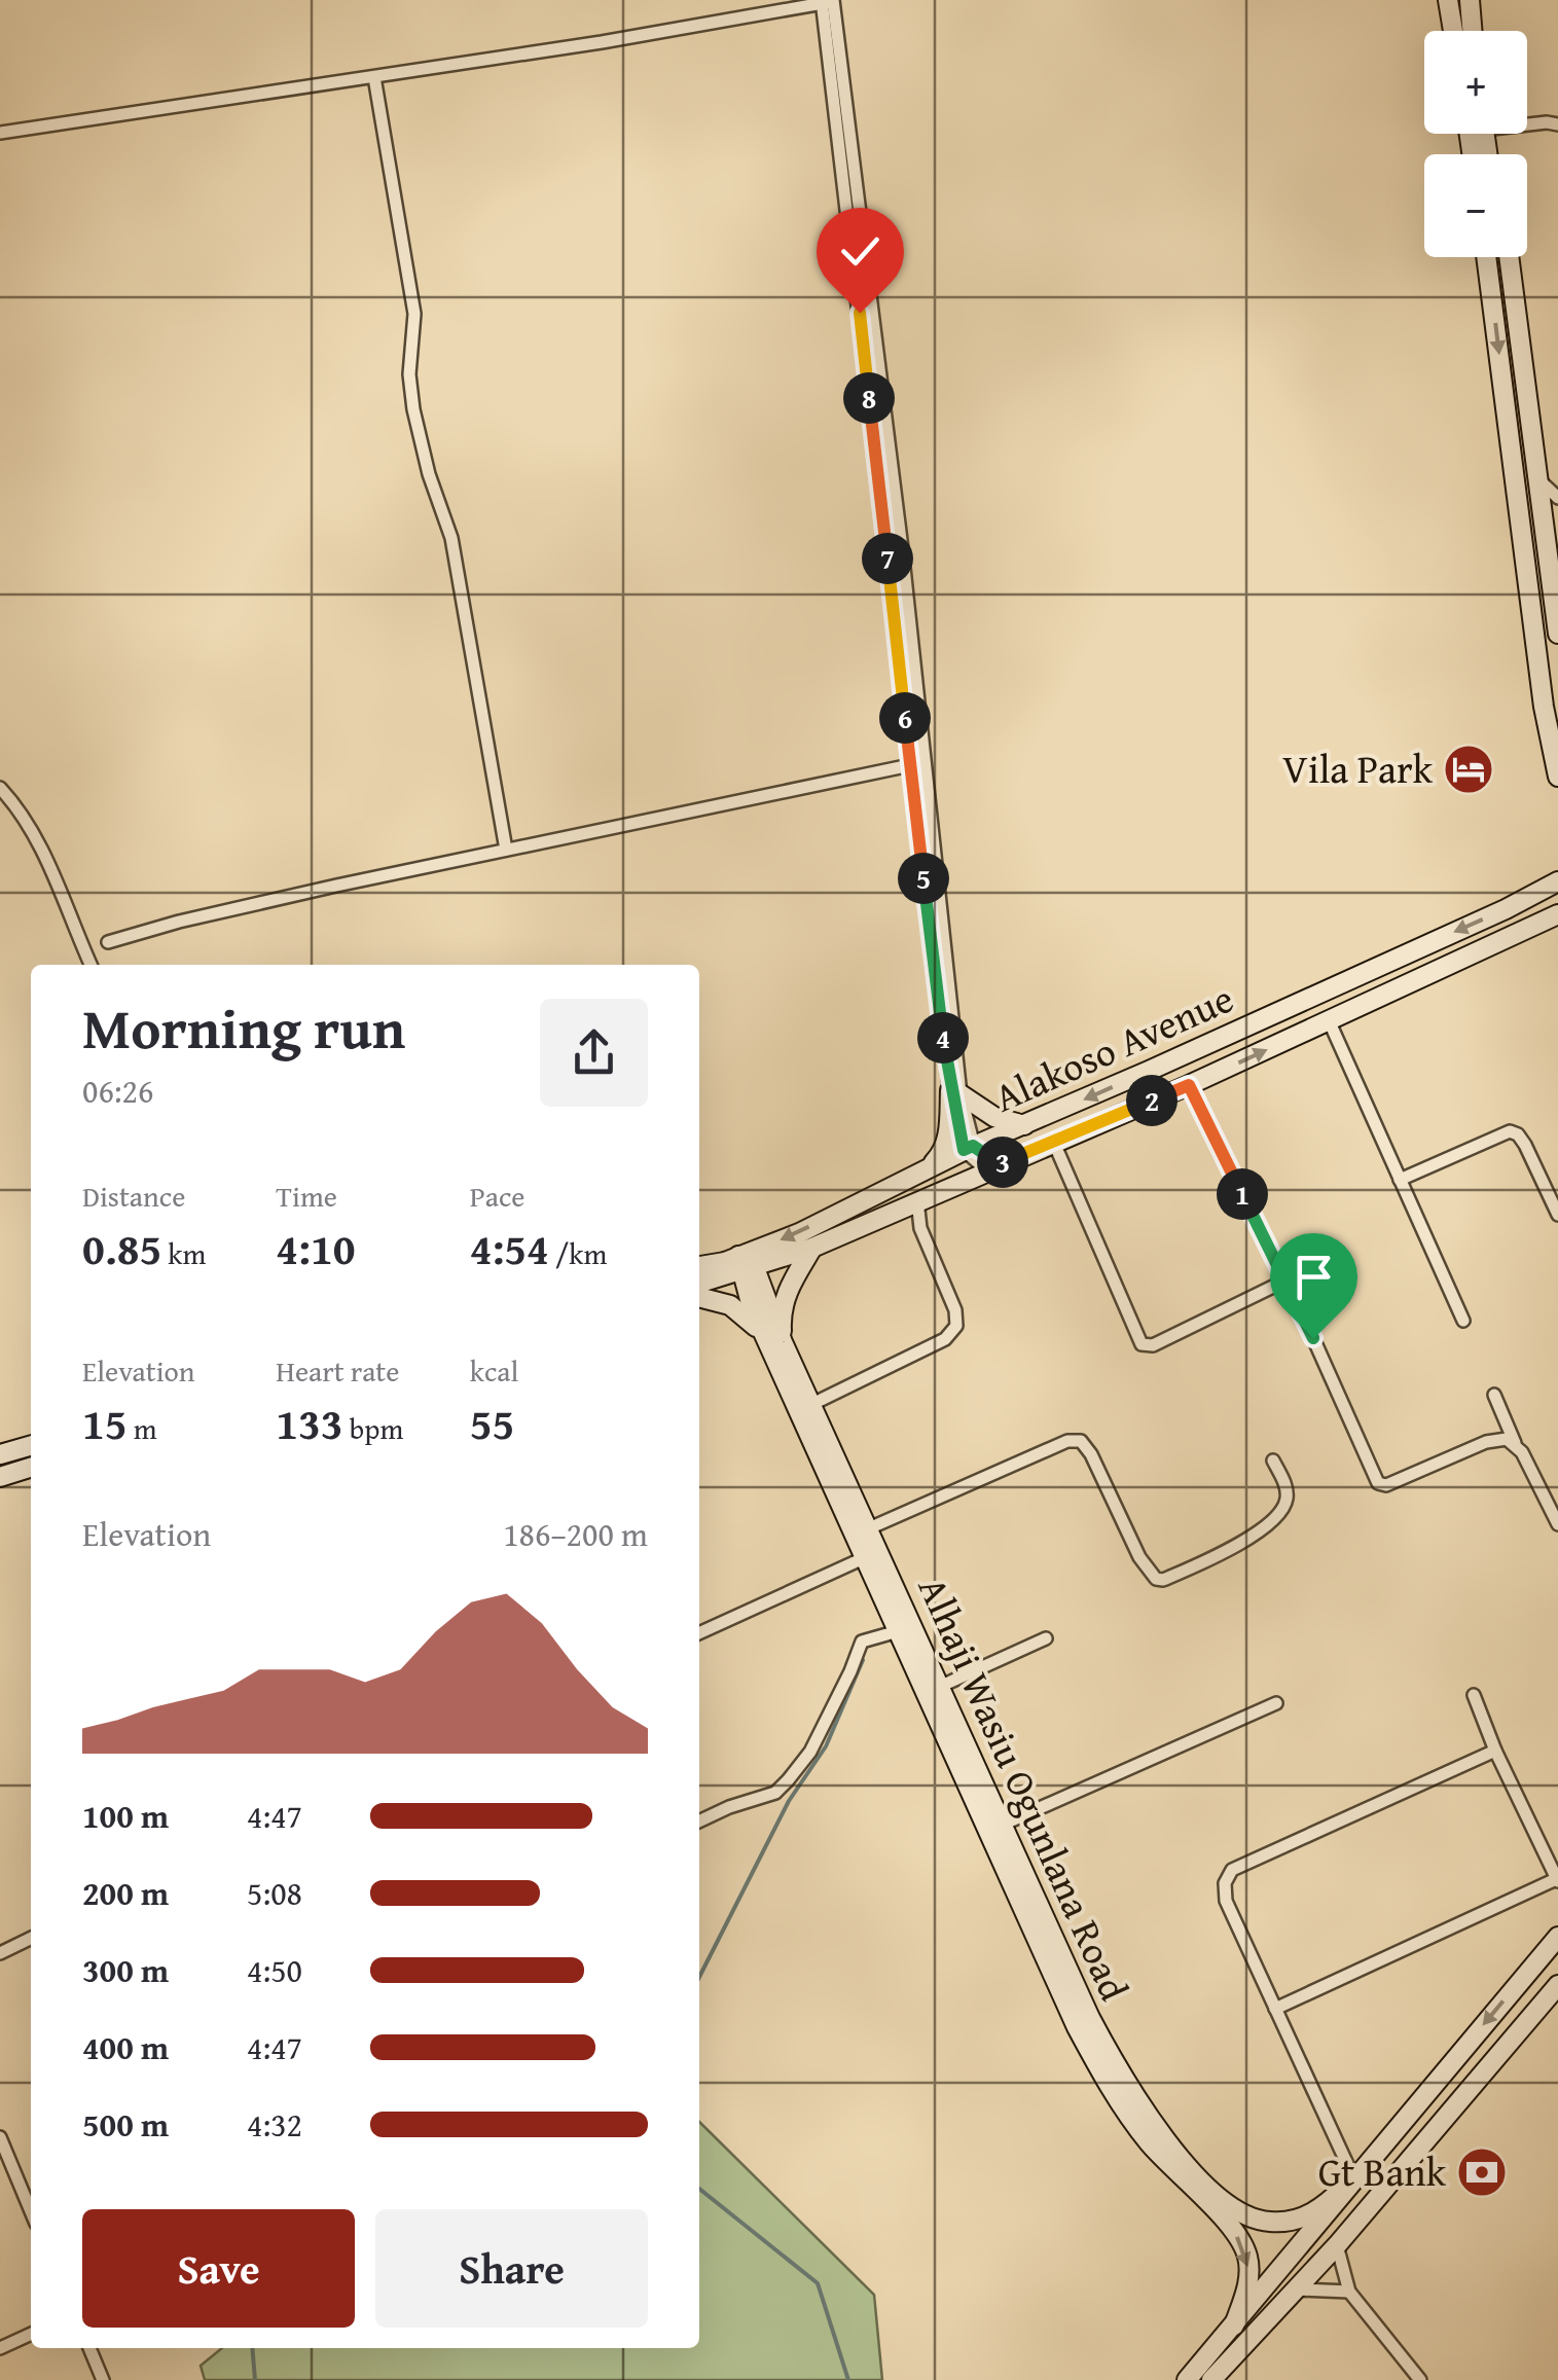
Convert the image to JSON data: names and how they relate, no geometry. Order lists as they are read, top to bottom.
{
  "streets": {
    "street": ["Alakoso Avenue", "Alhaji Wasiu Ogunlana Road"]
  },
  "crossings": [
    ["Alakoso Avenue", "Alhaji Wasiu Ogunlana Road"]
  ],
  "places": {
    "hotel": ["Vila Park"],
    "bank": ["Gt Bank"]
  },
  "page": {
    "map_buttons": ["+", "−"],
    "pins": [
      "8",
      "7",
      "6",
      "5",
      "4",
      "2",
      "3",
      "1"
    ],
    "heading": ["Morning run", "06:26"],
    "stats": [
      ["Distance", "0.85 km"],
      ["Time", "4:10"],
      ["Pace", "4:54 /km"],
      ["Elevation", "15 m"],
      ["Heart rate", "133 bpm"],
      ["kcal", "55"]
    ],
    "chart": ["Elevation", "186–200 m"],
    "list": [
      {
        "name": "100 m",
        "note": "4:47"
      },
      {
        "name": "200 m",
        "note": "5:08"
      },
      {
        "name": "300 m",
        "note": "4:50"
      },
      {
        "name": "400 m",
        "note": "4:47"
      },
      {
        "name": "500 m",
        "note": "4:32"
      }
    ],
    "buttons": ["Save", "Share"]
  }
}
